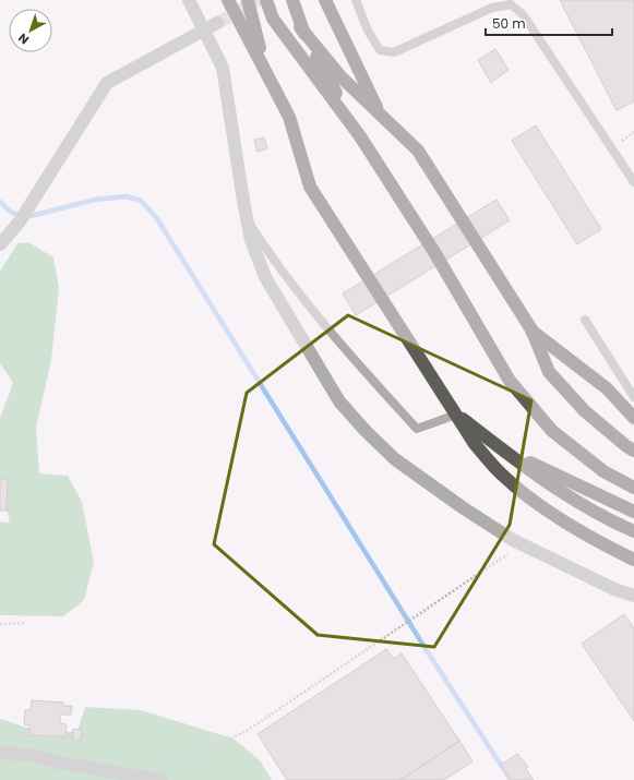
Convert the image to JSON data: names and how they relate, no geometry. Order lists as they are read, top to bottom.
{
  "scale_bar": "50 m",
  "north": "bottom left"
}
